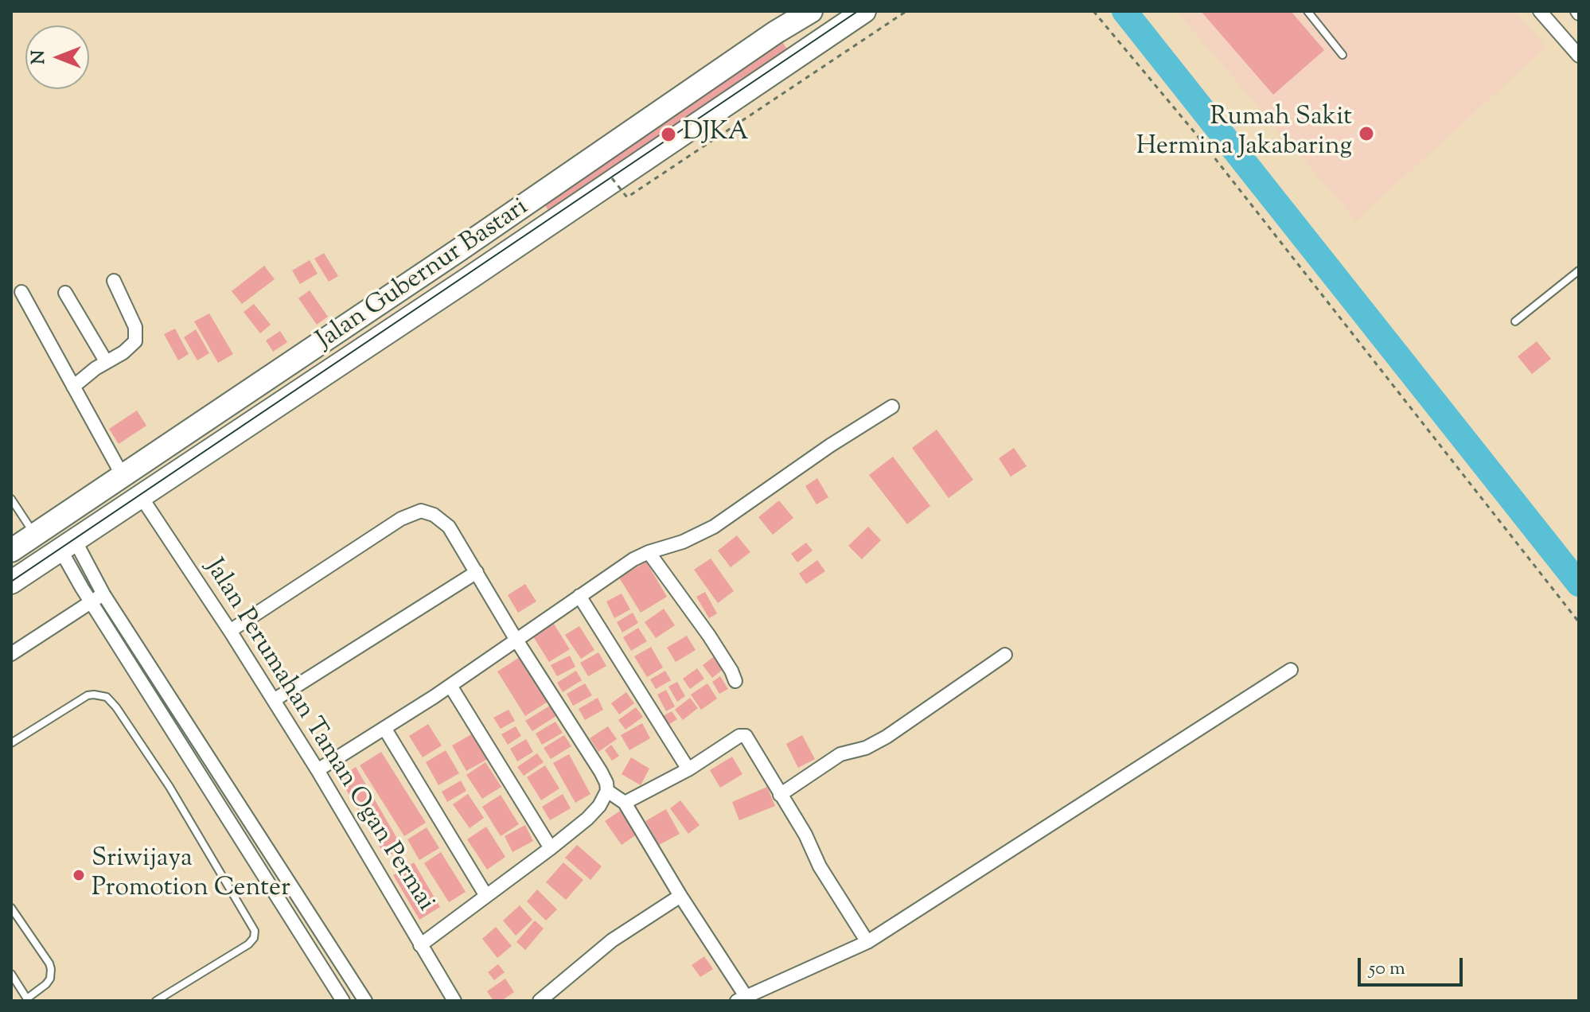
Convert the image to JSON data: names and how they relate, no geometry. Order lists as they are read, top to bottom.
{
  "streets": {
    "highway": ["Jalan Gubernur Bastari"],
    "street": ["Jalan Perumahan Taman Ogan Permai"]
  },
  "crossings": [
    ["Jalan Gubernur Bastari", "Jalan Perumahan Taman Ogan Permai"]
  ],
  "places": ["Rumah Sakit Hermina Jakabaring", "DJKA", "Sriwijaya Promotion Center"],
  "scale_bar": "50 m",
  "north": "left"
}
